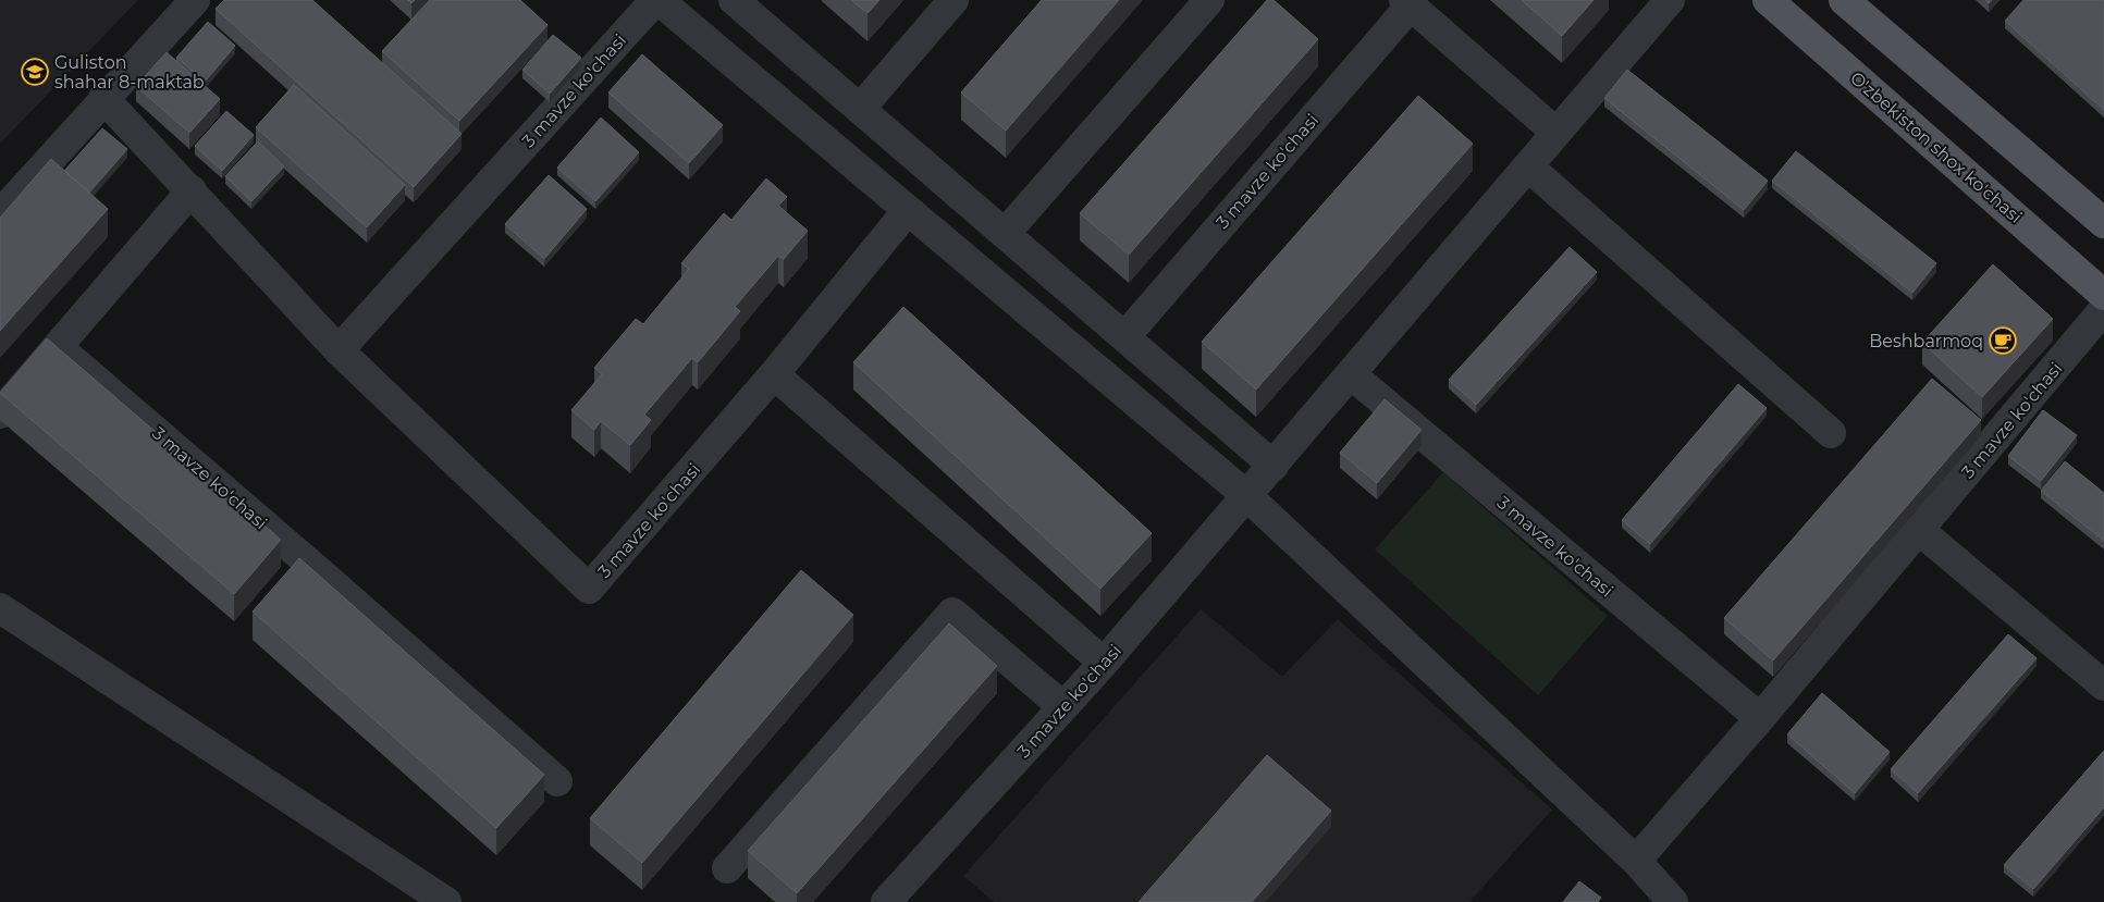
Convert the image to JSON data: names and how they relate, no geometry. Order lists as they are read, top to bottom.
{
  "streets": {
    "main road": ["O'zbekiston shox ko'chasi"],
    "street": ["3 mavze ko'chasi"]
  },
  "places": {
    "school or university": ["Guliston shahar 8-maktab"],
    "cafe": ["Beshbarmoq"]
  }
}
